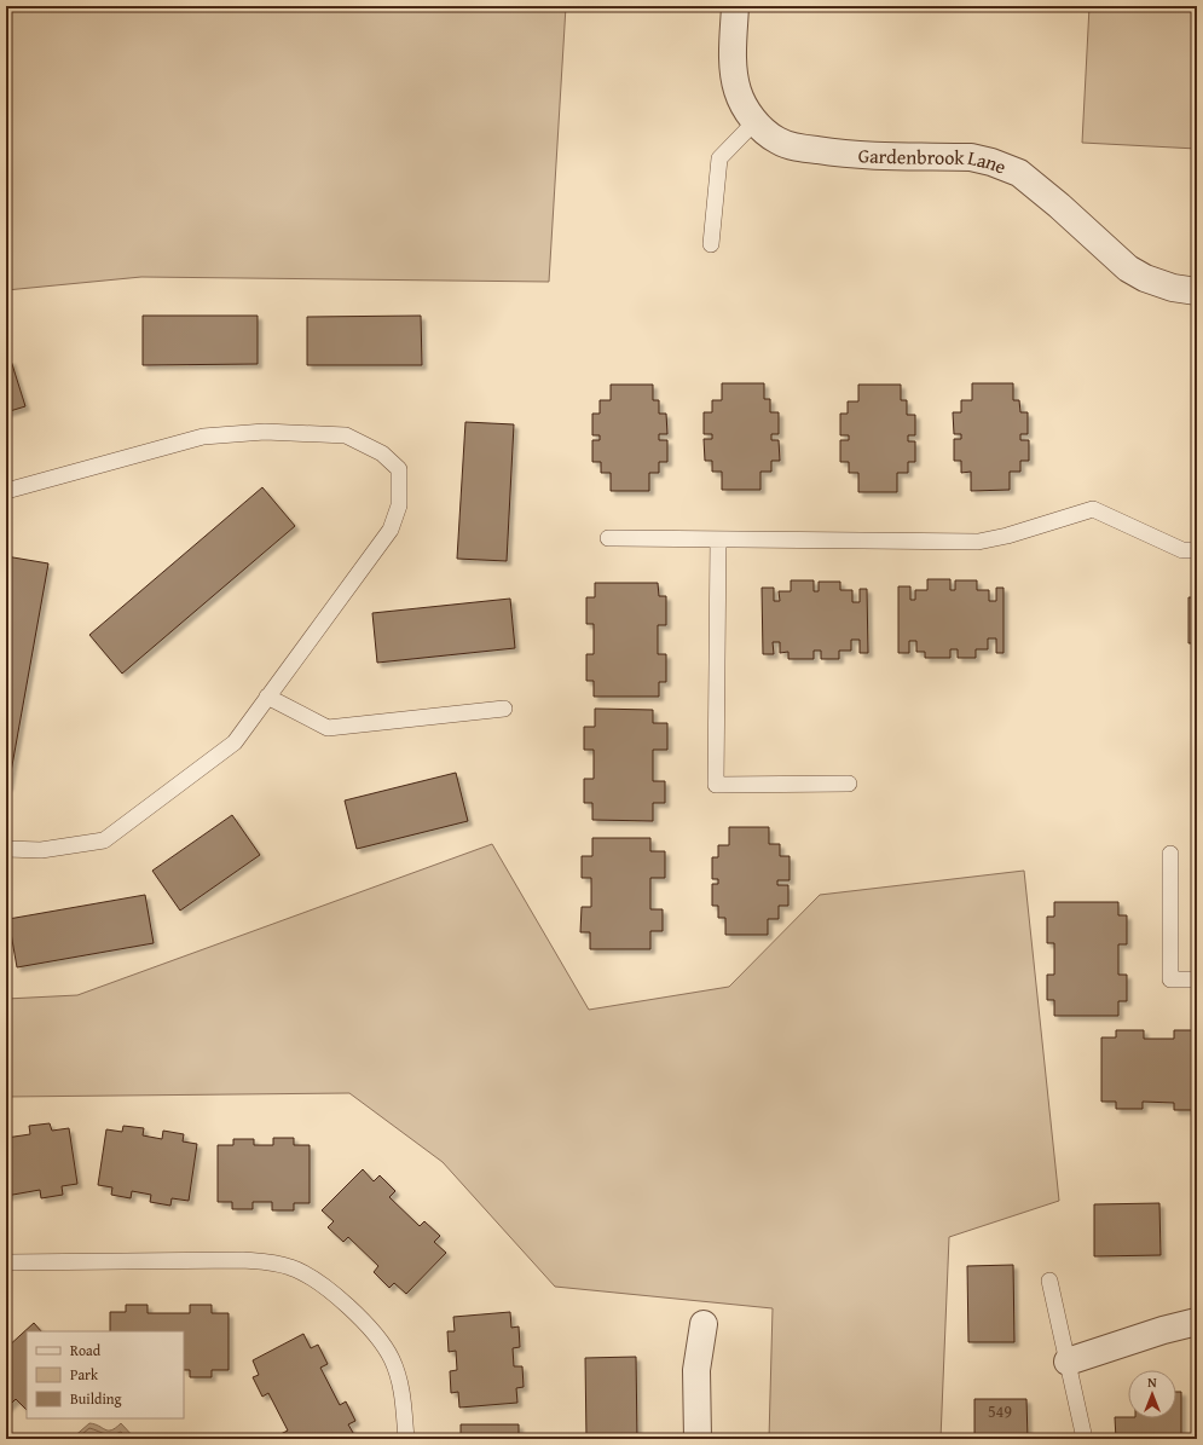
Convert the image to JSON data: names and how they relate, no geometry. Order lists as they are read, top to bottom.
{
  "streets": {
    "street": ["Gardenbrook Lane"]
  },
  "house_numbers": ["549"],
  "legend": ["Road", "Park", "Building"],
  "north": "top"
}
